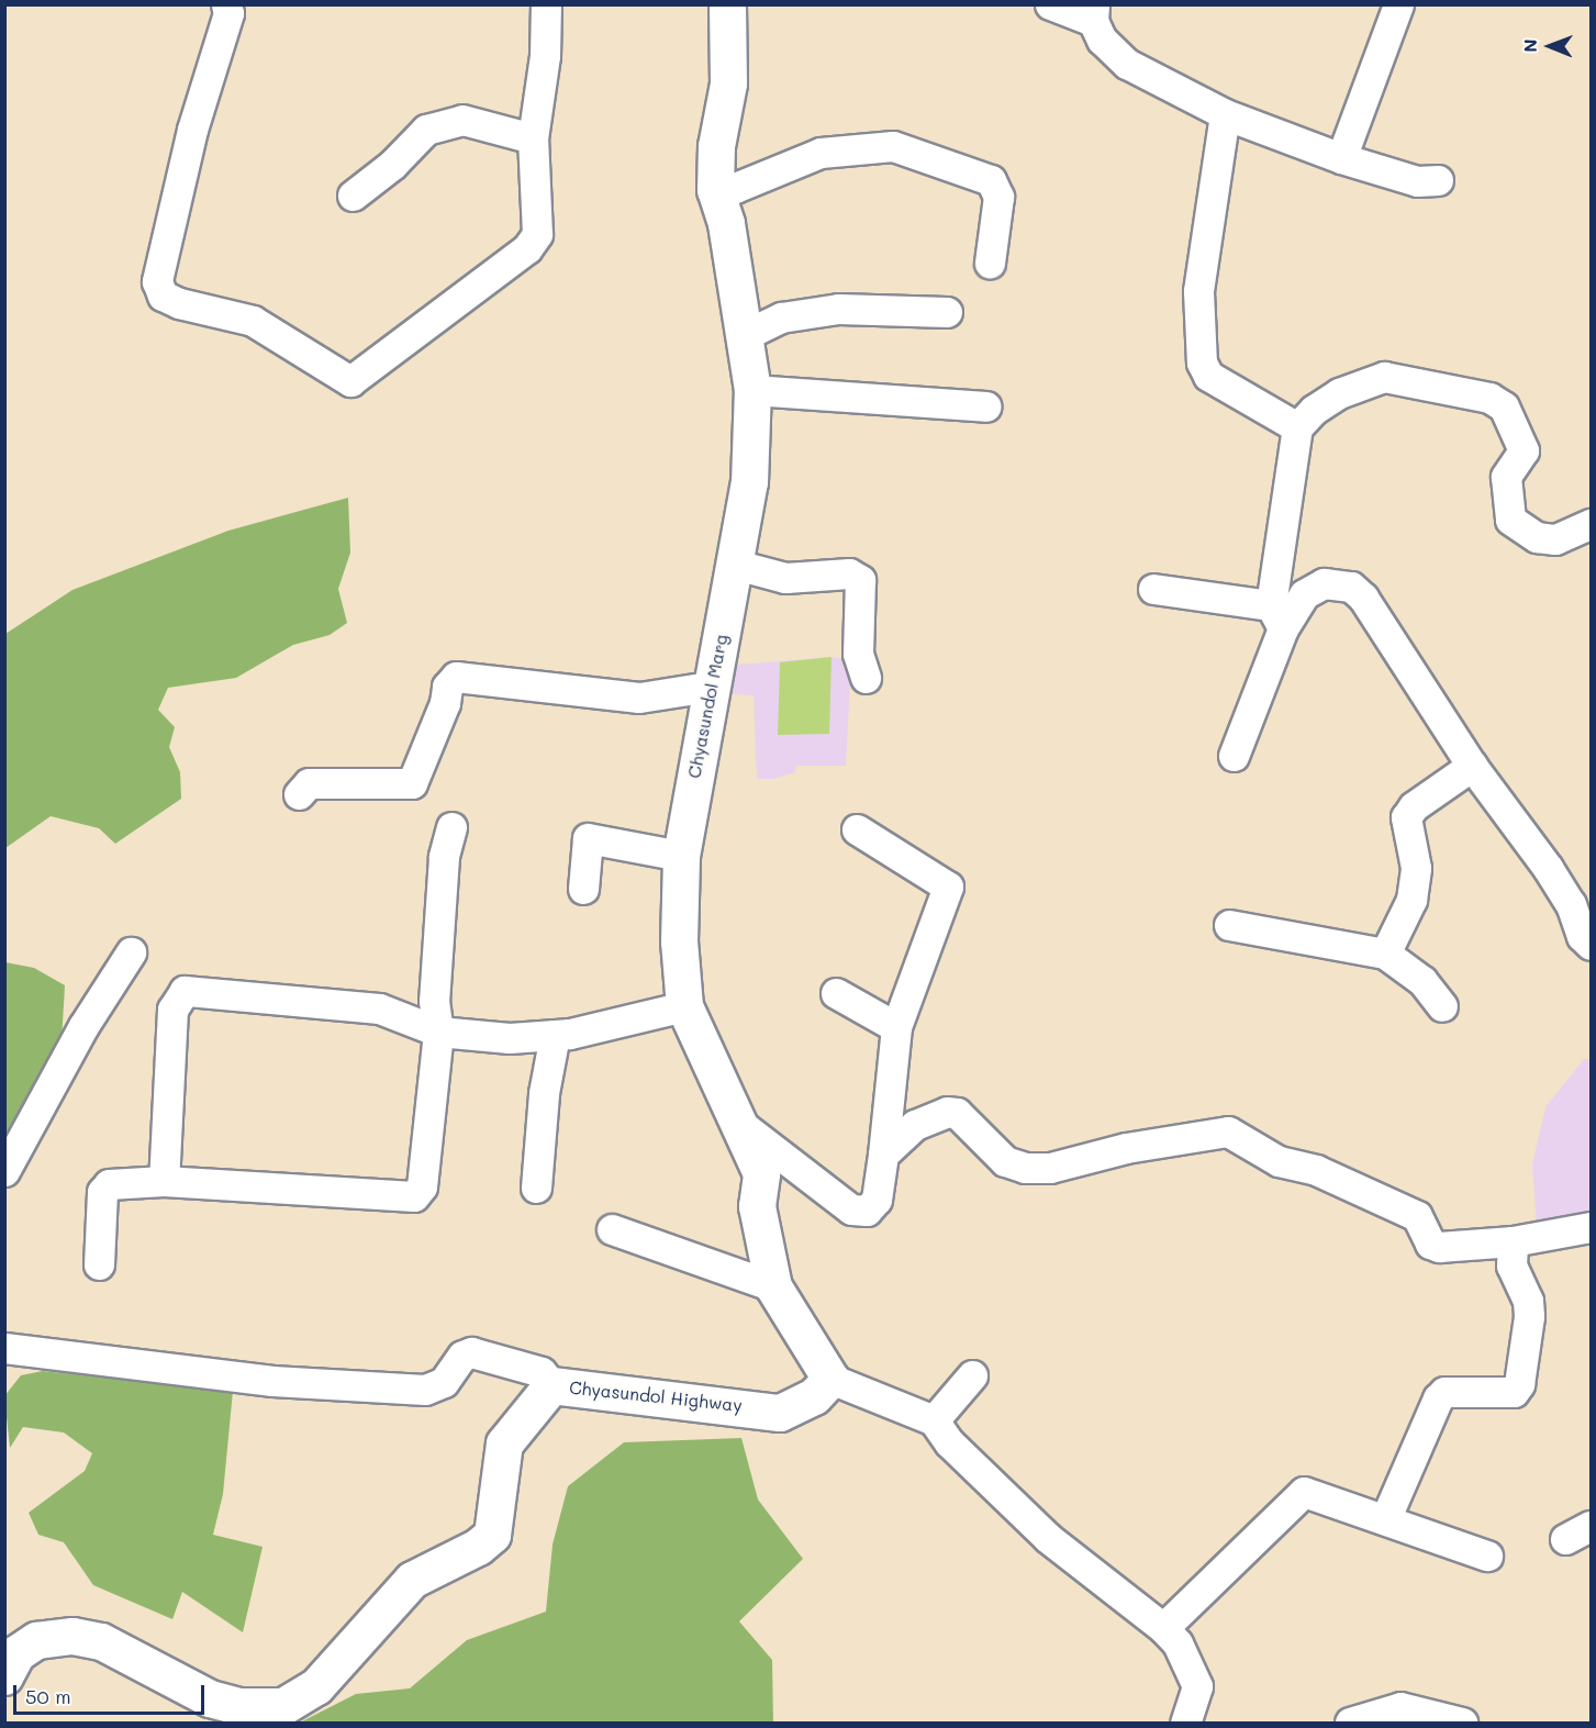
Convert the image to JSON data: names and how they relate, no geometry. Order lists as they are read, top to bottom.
{
  "streets": {
    "street": ["Chyasundol Marg", "Chyasundol Highway"]
  },
  "crossings": [
    ["Chyasundol Marg", "Chyasundol Highway"]
  ],
  "scale_bar": "50 m",
  "north": "left"
}
